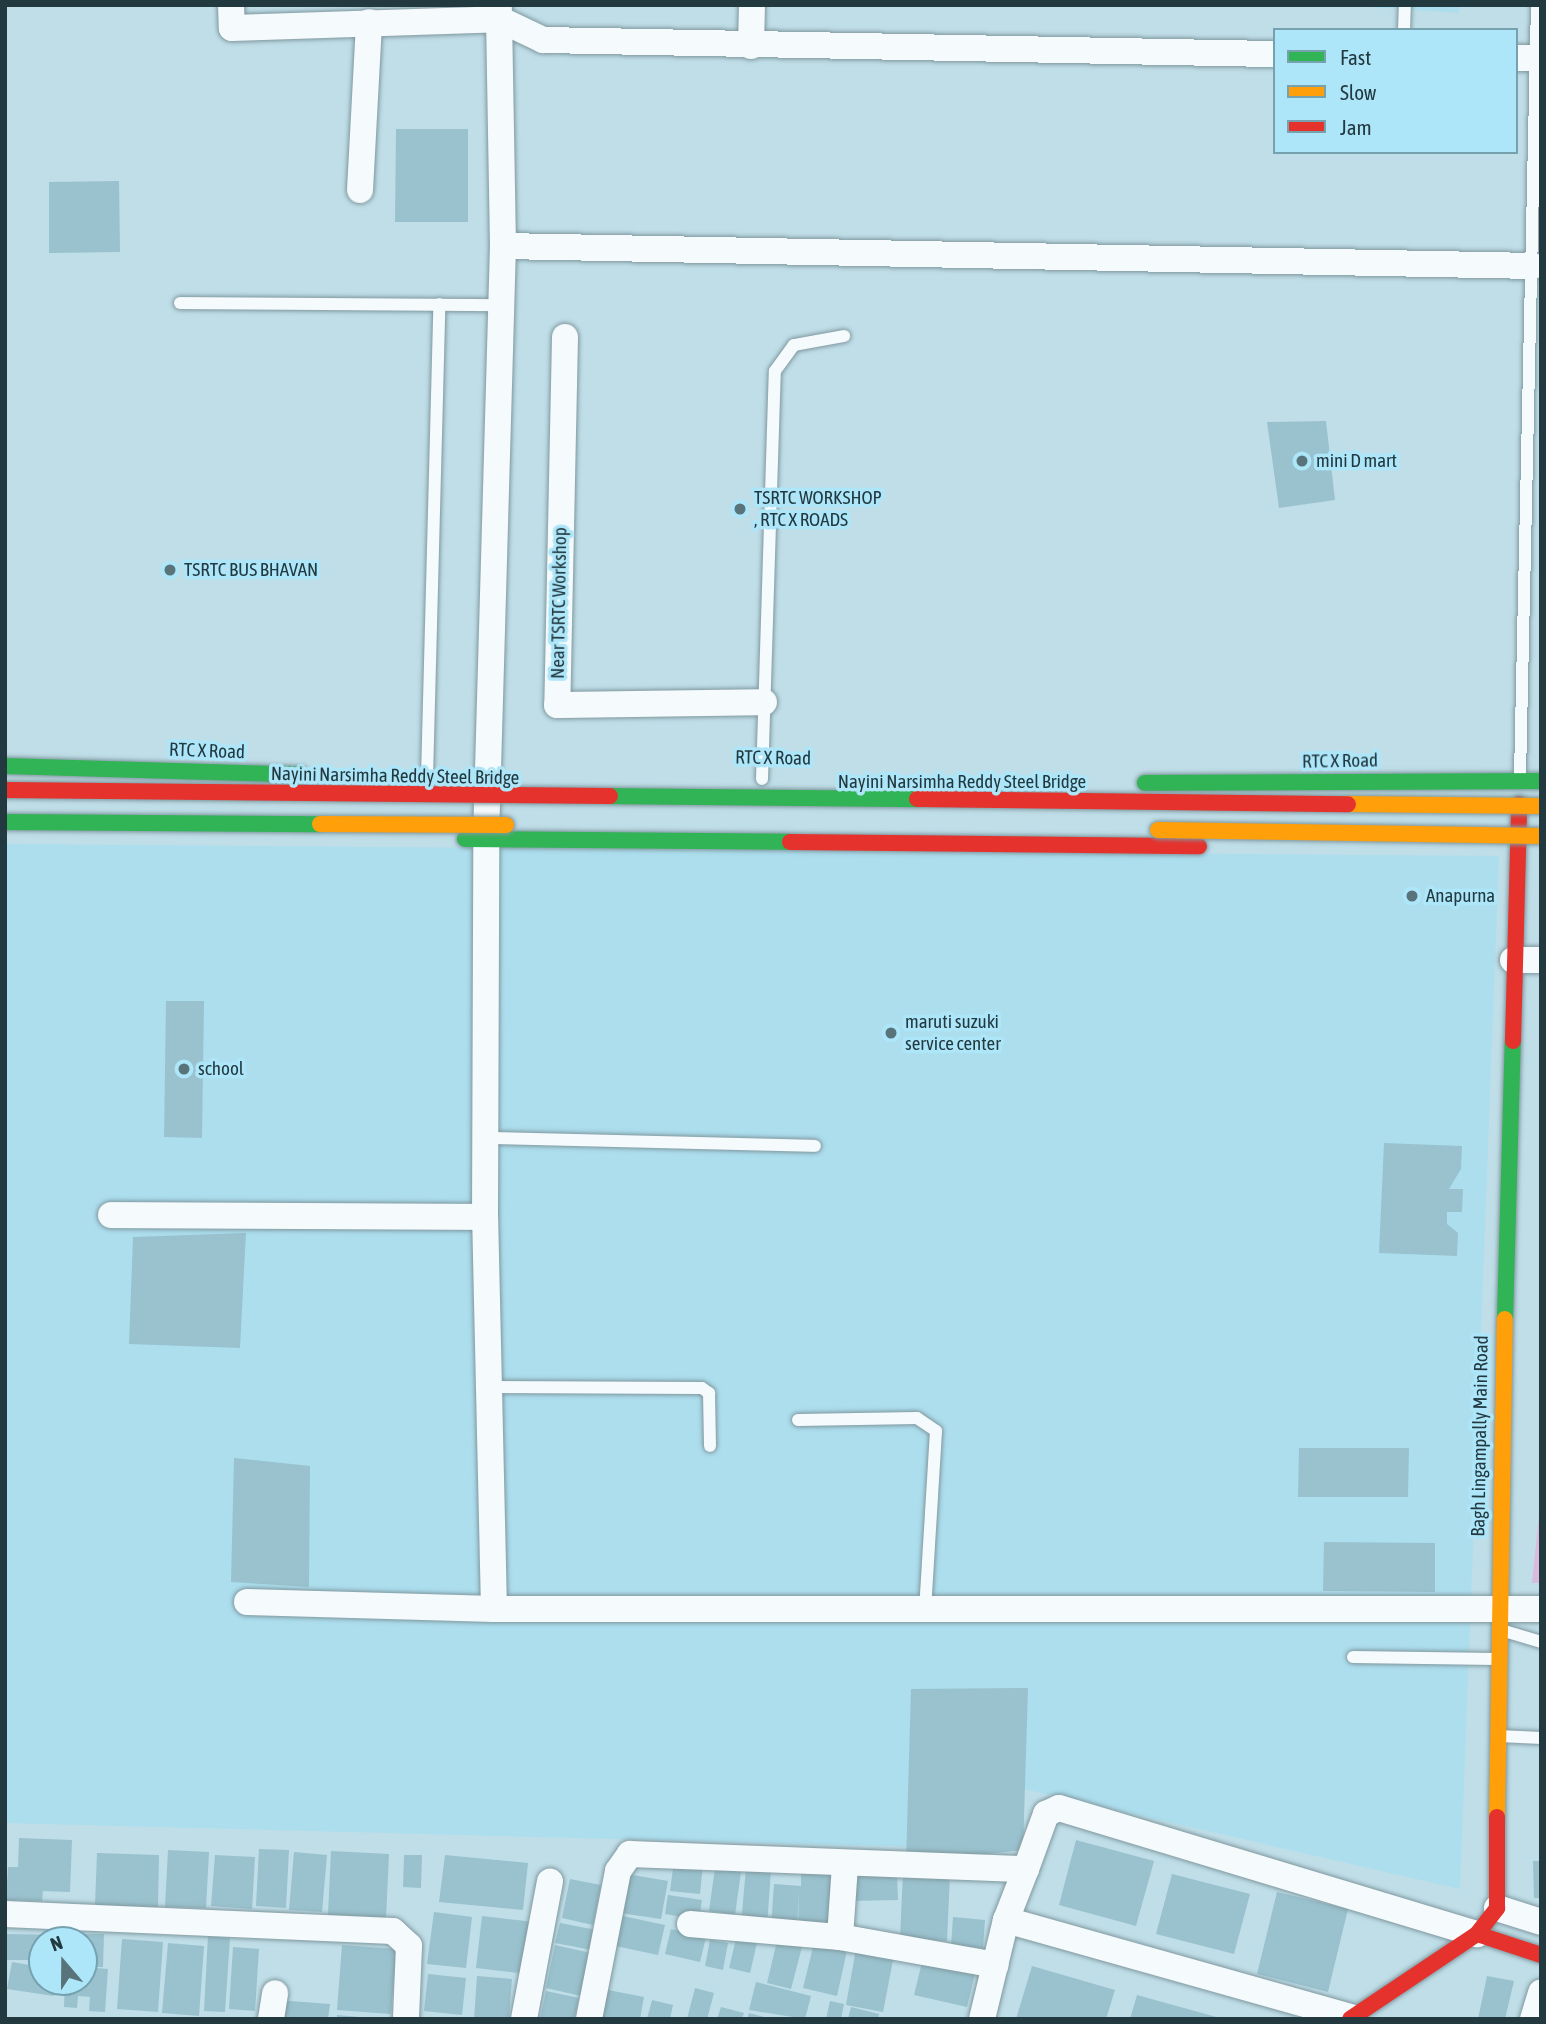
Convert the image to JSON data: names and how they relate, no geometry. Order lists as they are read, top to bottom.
{
  "streets": {
    "main road": ["RTC X Road", "Nayini Narsimha Reddy Steel Bridge", "Bagh Lingampally Main Road"],
    "street": ["Near TSRTC Workshop"]
  },
  "crossings": [
    ["RTC X Road", "Bagh Lingampally Main Road"]
  ],
  "places": [
    "mini D mart",
    "TSRTC WORKSHOP , RTC X ROADS",
    "TSRTC BUS BHAVAN",
    "Anapurna",
    "maruti suzuki service center",
    "school"
  ],
  "legend": ["Fast", "Slow", "Jam"],
  "north": "top"
}
